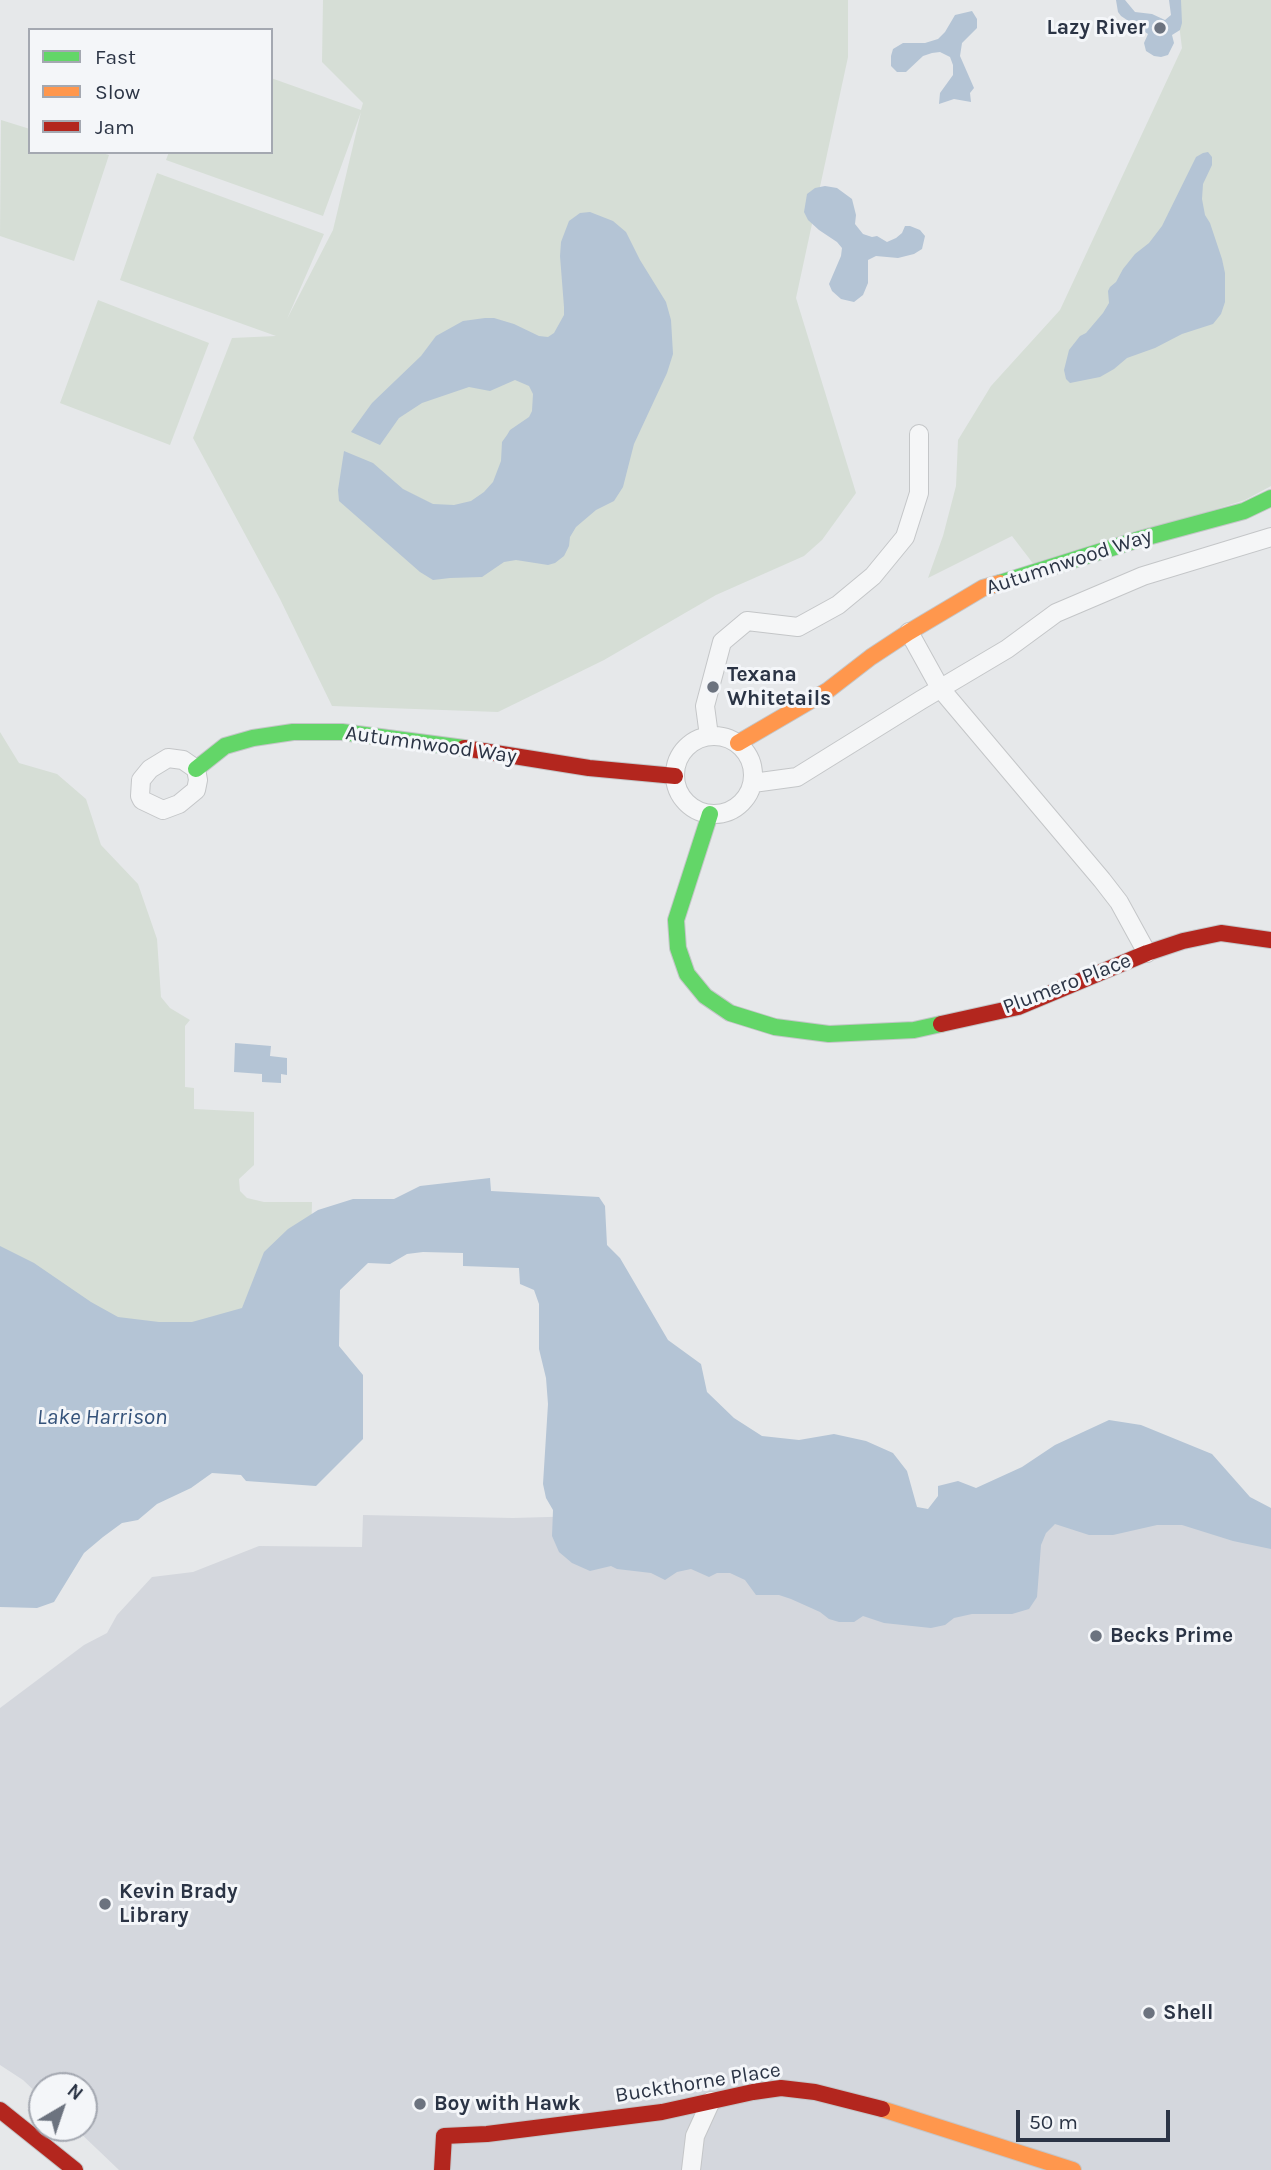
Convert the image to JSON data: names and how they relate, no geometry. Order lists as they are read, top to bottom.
{
  "streets": {
    "street": ["Autumnwood Way", "Plumero Place", "Buckthorne Place"]
  },
  "crossings": [
    ["Autumnwood Way", "Plumero Place"]
  ],
  "water": ["Lake Harrison"],
  "places": [
    "Lazy River",
    "Texana Whitetails",
    "Becks Prime",
    "Kevin Brady Library",
    "Shell",
    "Boy with Hawk"
  ],
  "legend": ["Fast", "Slow", "Jam"],
  "scale_bar": "50 m",
  "north": "top right"
}
